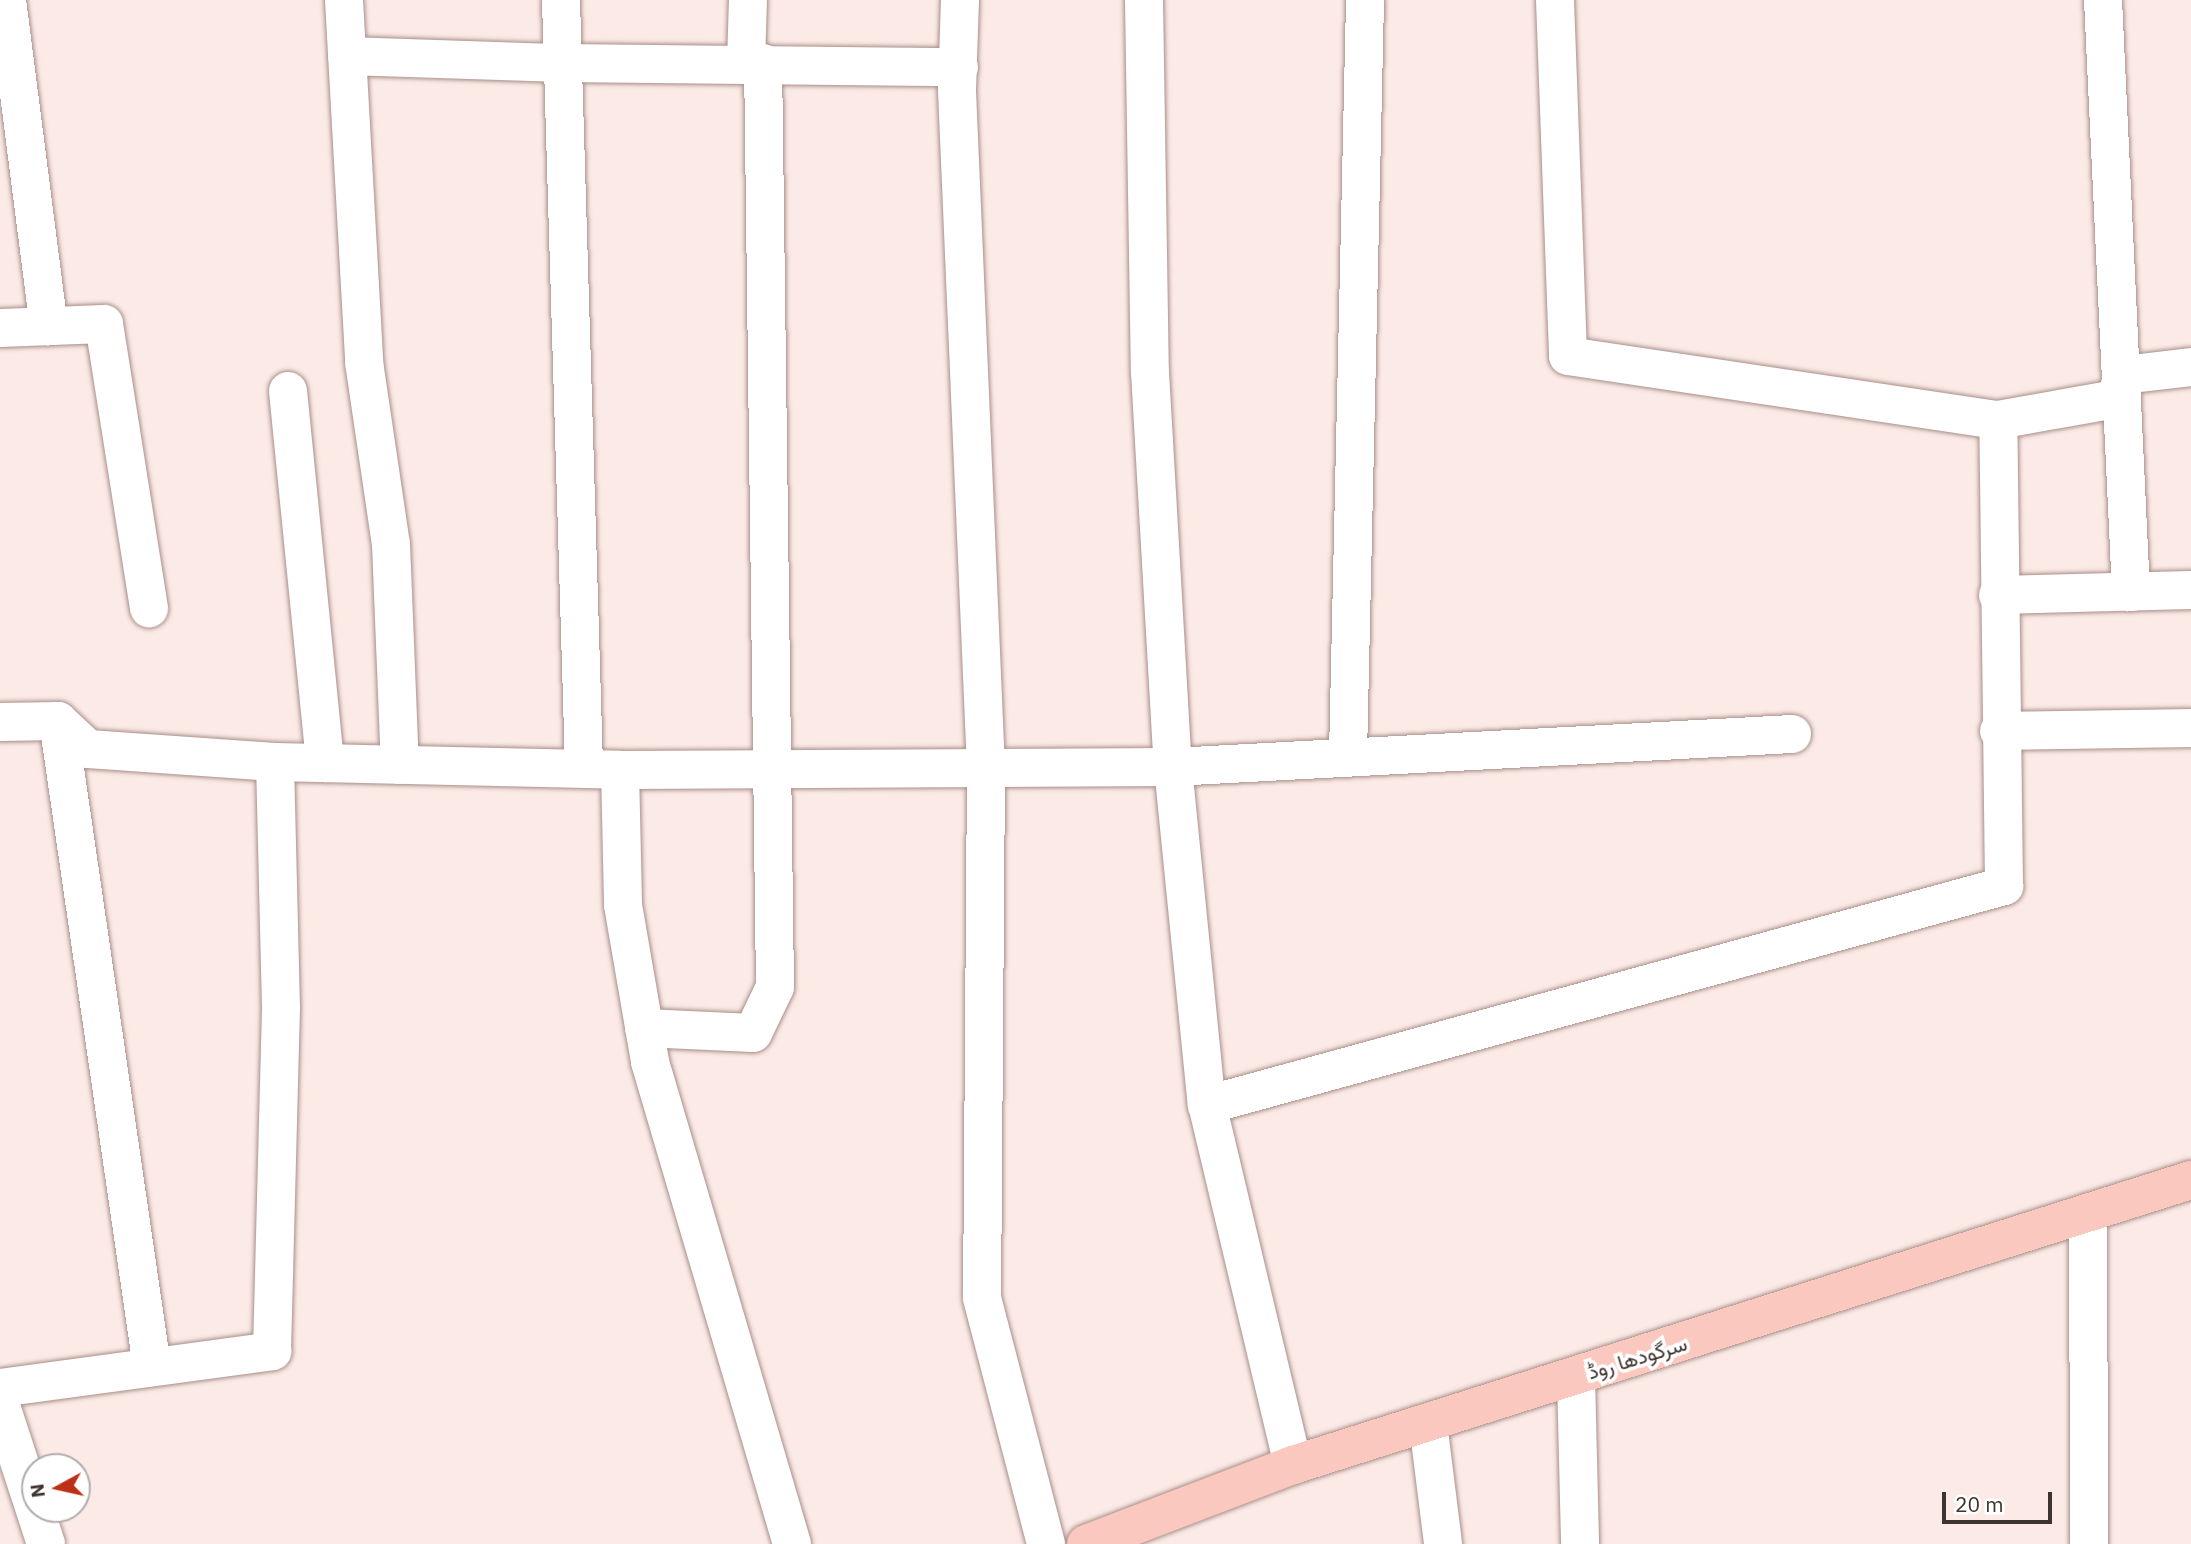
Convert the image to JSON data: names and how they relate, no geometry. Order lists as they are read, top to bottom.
{
  "streets": {
    "main road": ["سرگودھا روڈ"]
  },
  "scale_bar": "20 m",
  "north": "left"
}
